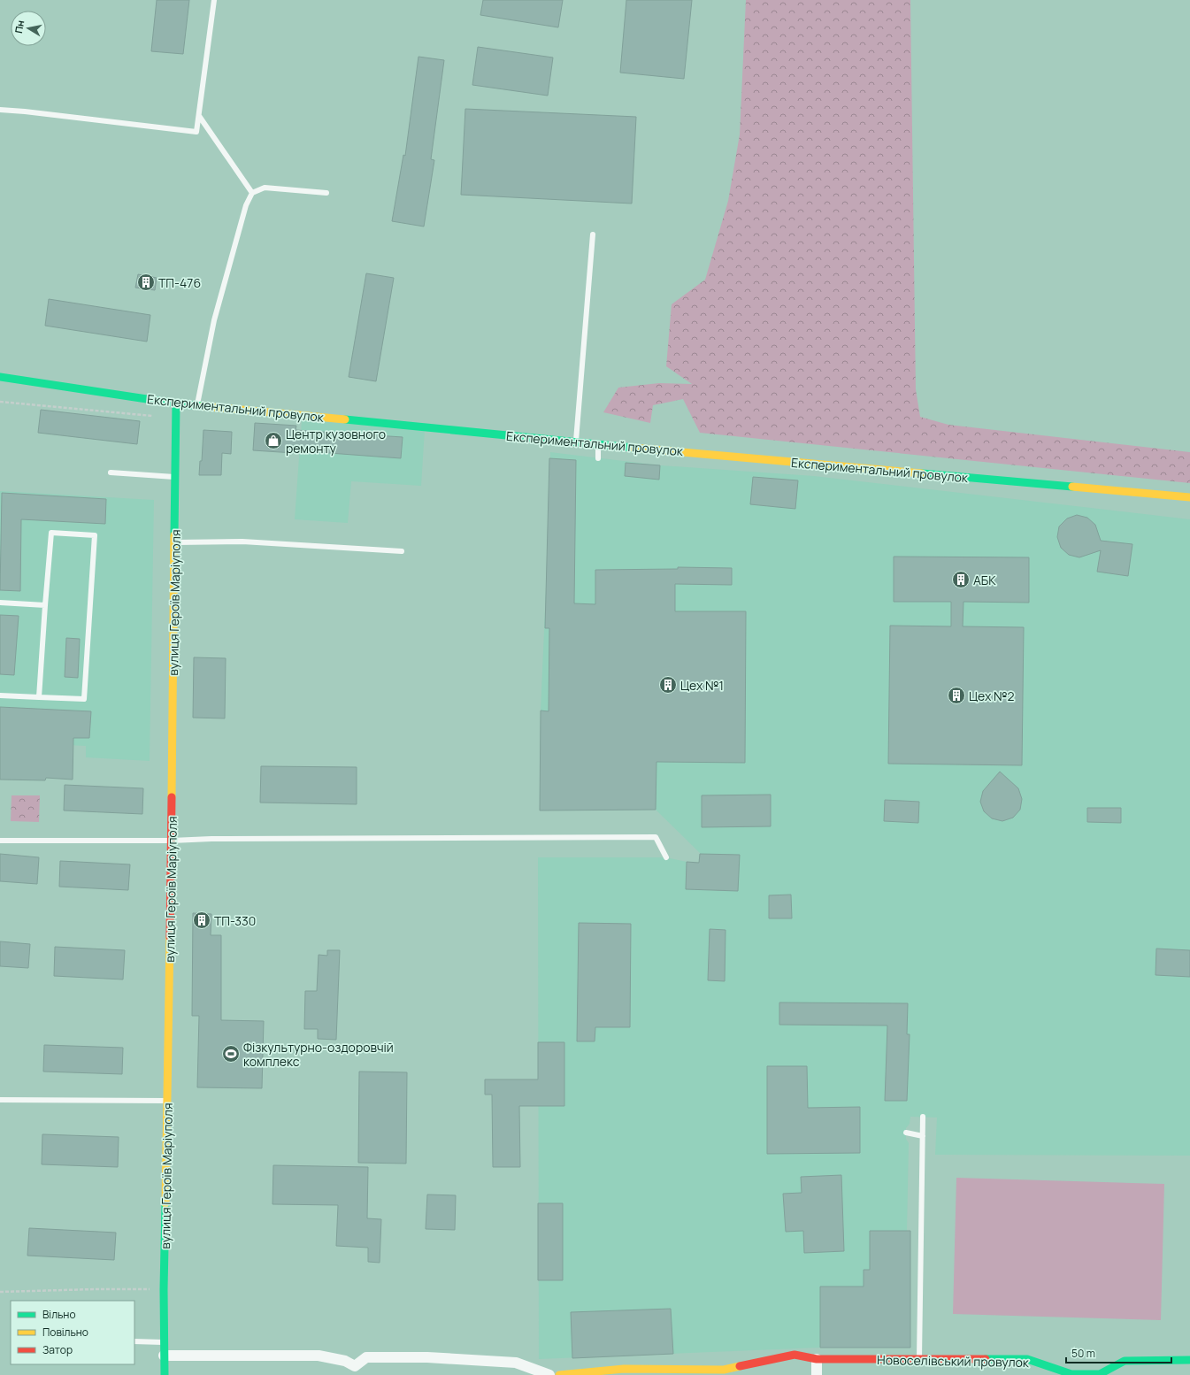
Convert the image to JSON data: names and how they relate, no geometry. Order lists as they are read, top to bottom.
{
  "streets": {
    "street": ["Експериментальний провулок", "вулиця Героїв Маріуполя", "Новоселівський провулок"]
  },
  "crossings": [
    ["Експериментальний провулок", "вулиця Героїв Маріуполя"]
  ],
  "places": {
    "building": [
      "ТП-476",
      "АБК",
      "Цех №1",
      "Цех №2",
      "ТП-330"
    ],
    "shop": ["Центр кузовного ремонту"],
    "sports": ["Фізкультурно-оздоровчій комплекс"]
  },
  "legend": ["Вільно", "Повільно", "Затор"],
  "scale_bar": "50 m",
  "north": "left"
}
